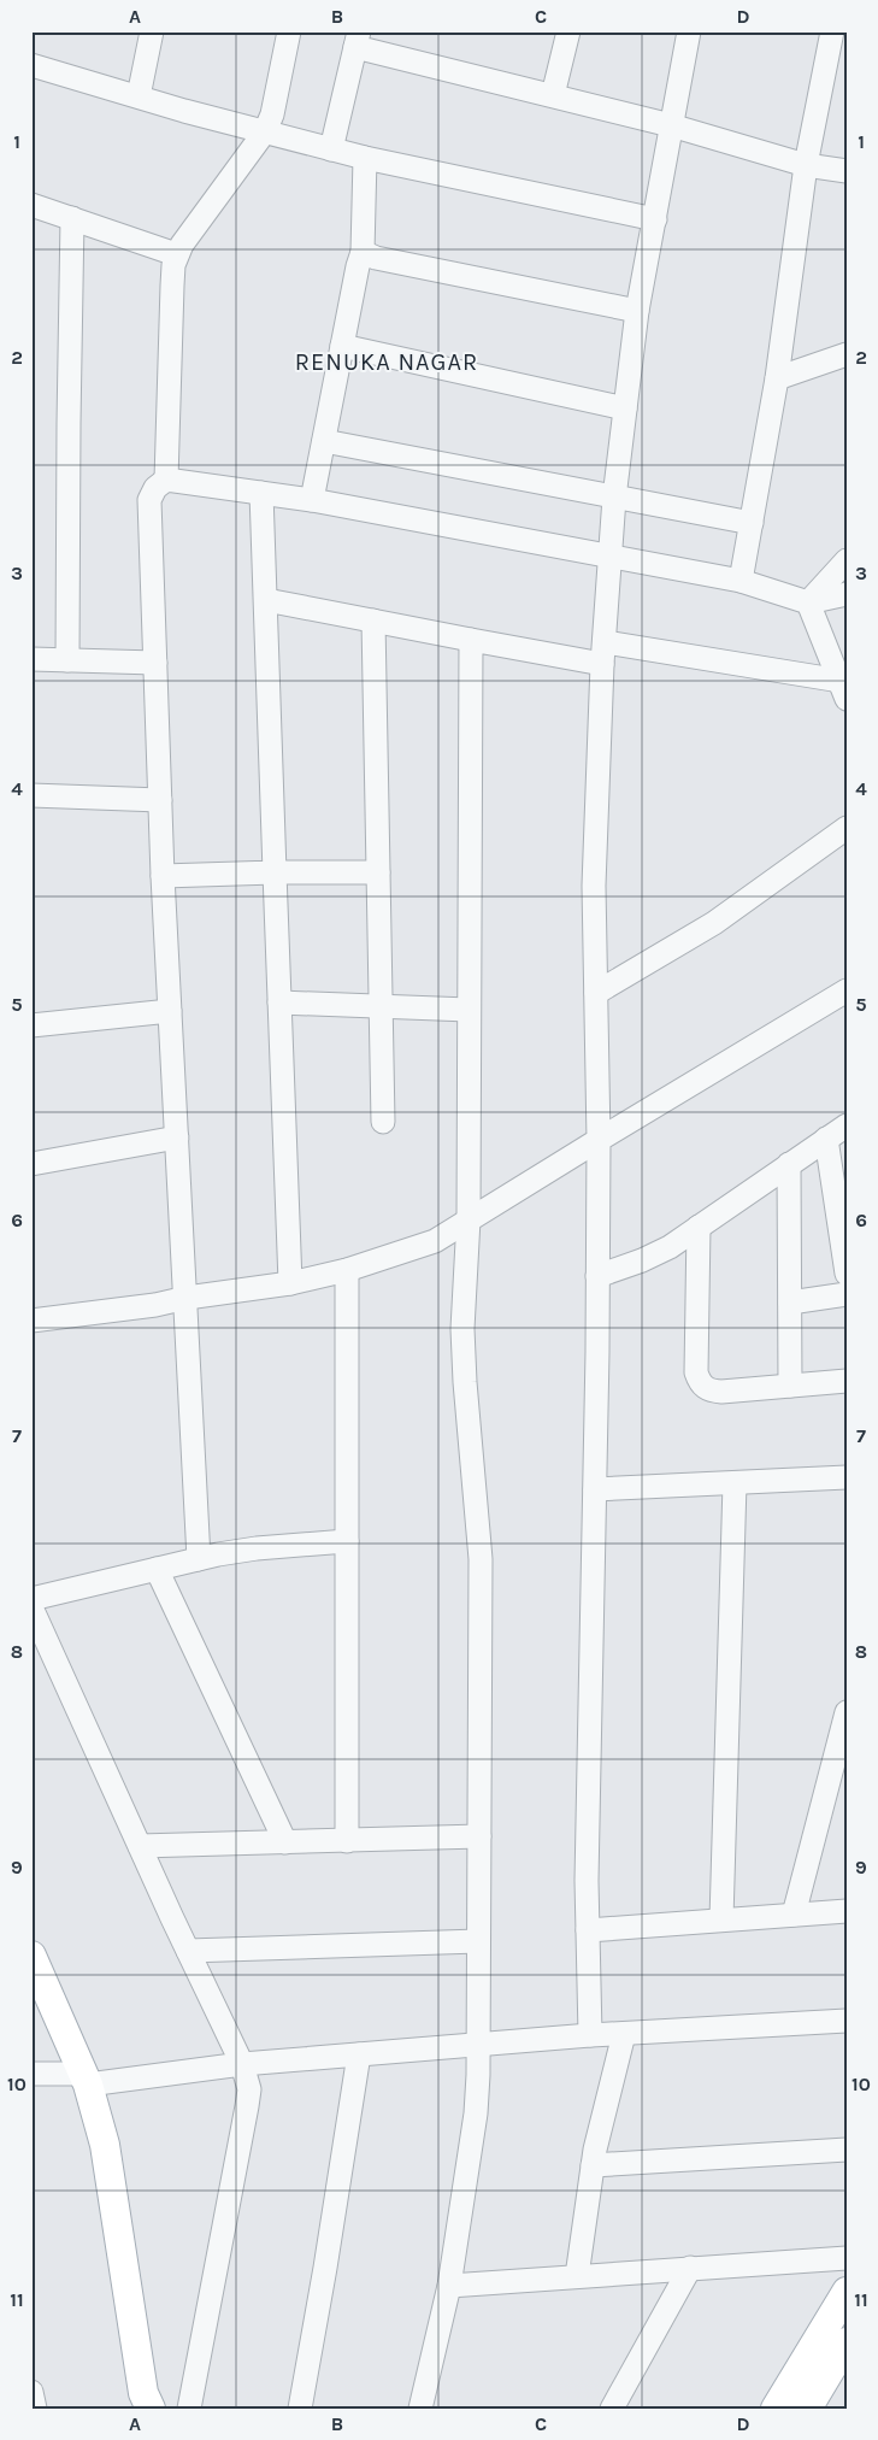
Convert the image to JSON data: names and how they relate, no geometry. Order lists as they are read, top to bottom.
{
  "districts": ["RENUKA NAGAR"],
  "grid": {
    "columns": [
      "A",
      "B",
      "C",
      "D"
    ],
    "rows": [
      "1",
      "2",
      "3",
      "4",
      "5",
      "6",
      "7",
      "8",
      "9",
      "10",
      "11"
    ]
  }
}
